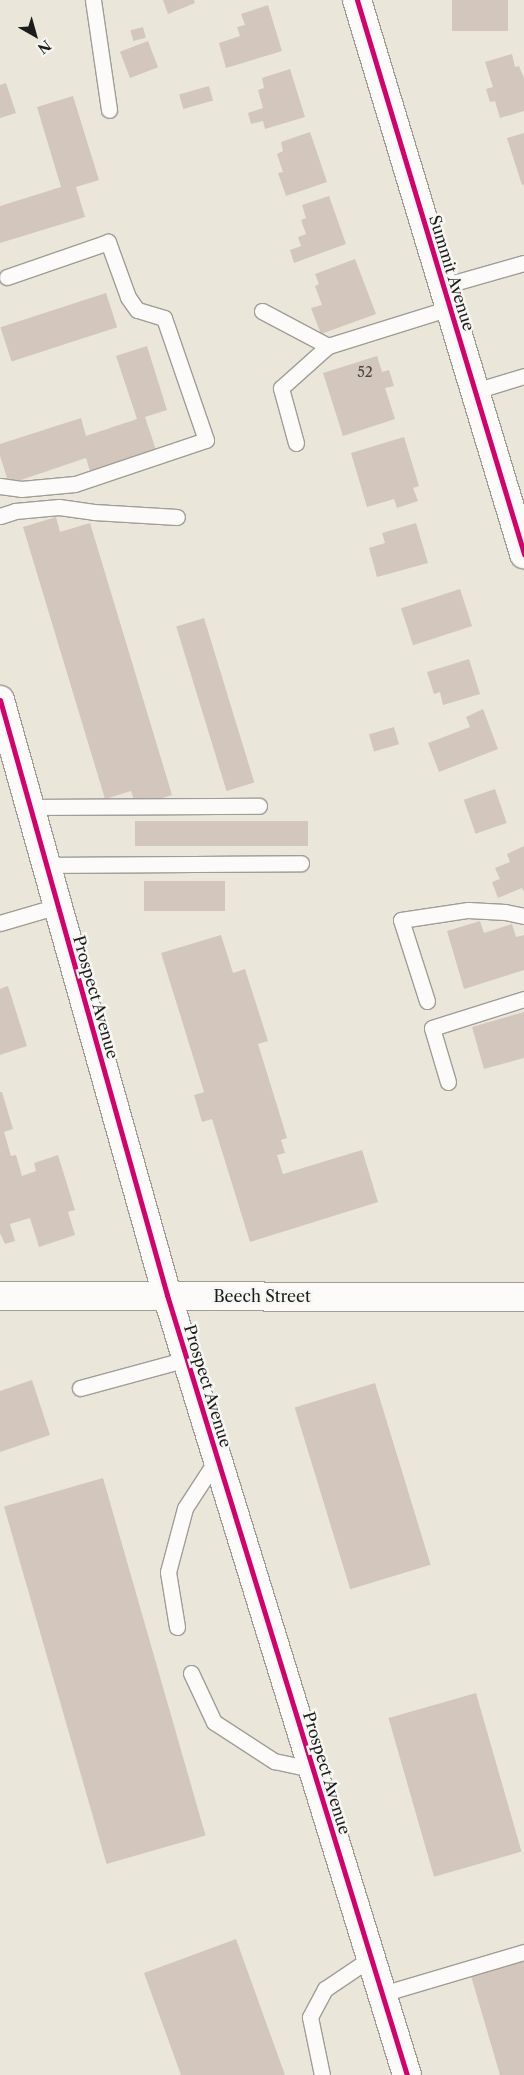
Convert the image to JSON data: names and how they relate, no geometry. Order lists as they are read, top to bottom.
{
  "streets": {
    "street": ["Summit Avenue", "Prospect Avenue", "Beech Street"]
  },
  "crossings": [
    ["Prospect Avenue", "Beech Street"]
  ],
  "house_numbers": ["52"],
  "north": "bottom right"
}
